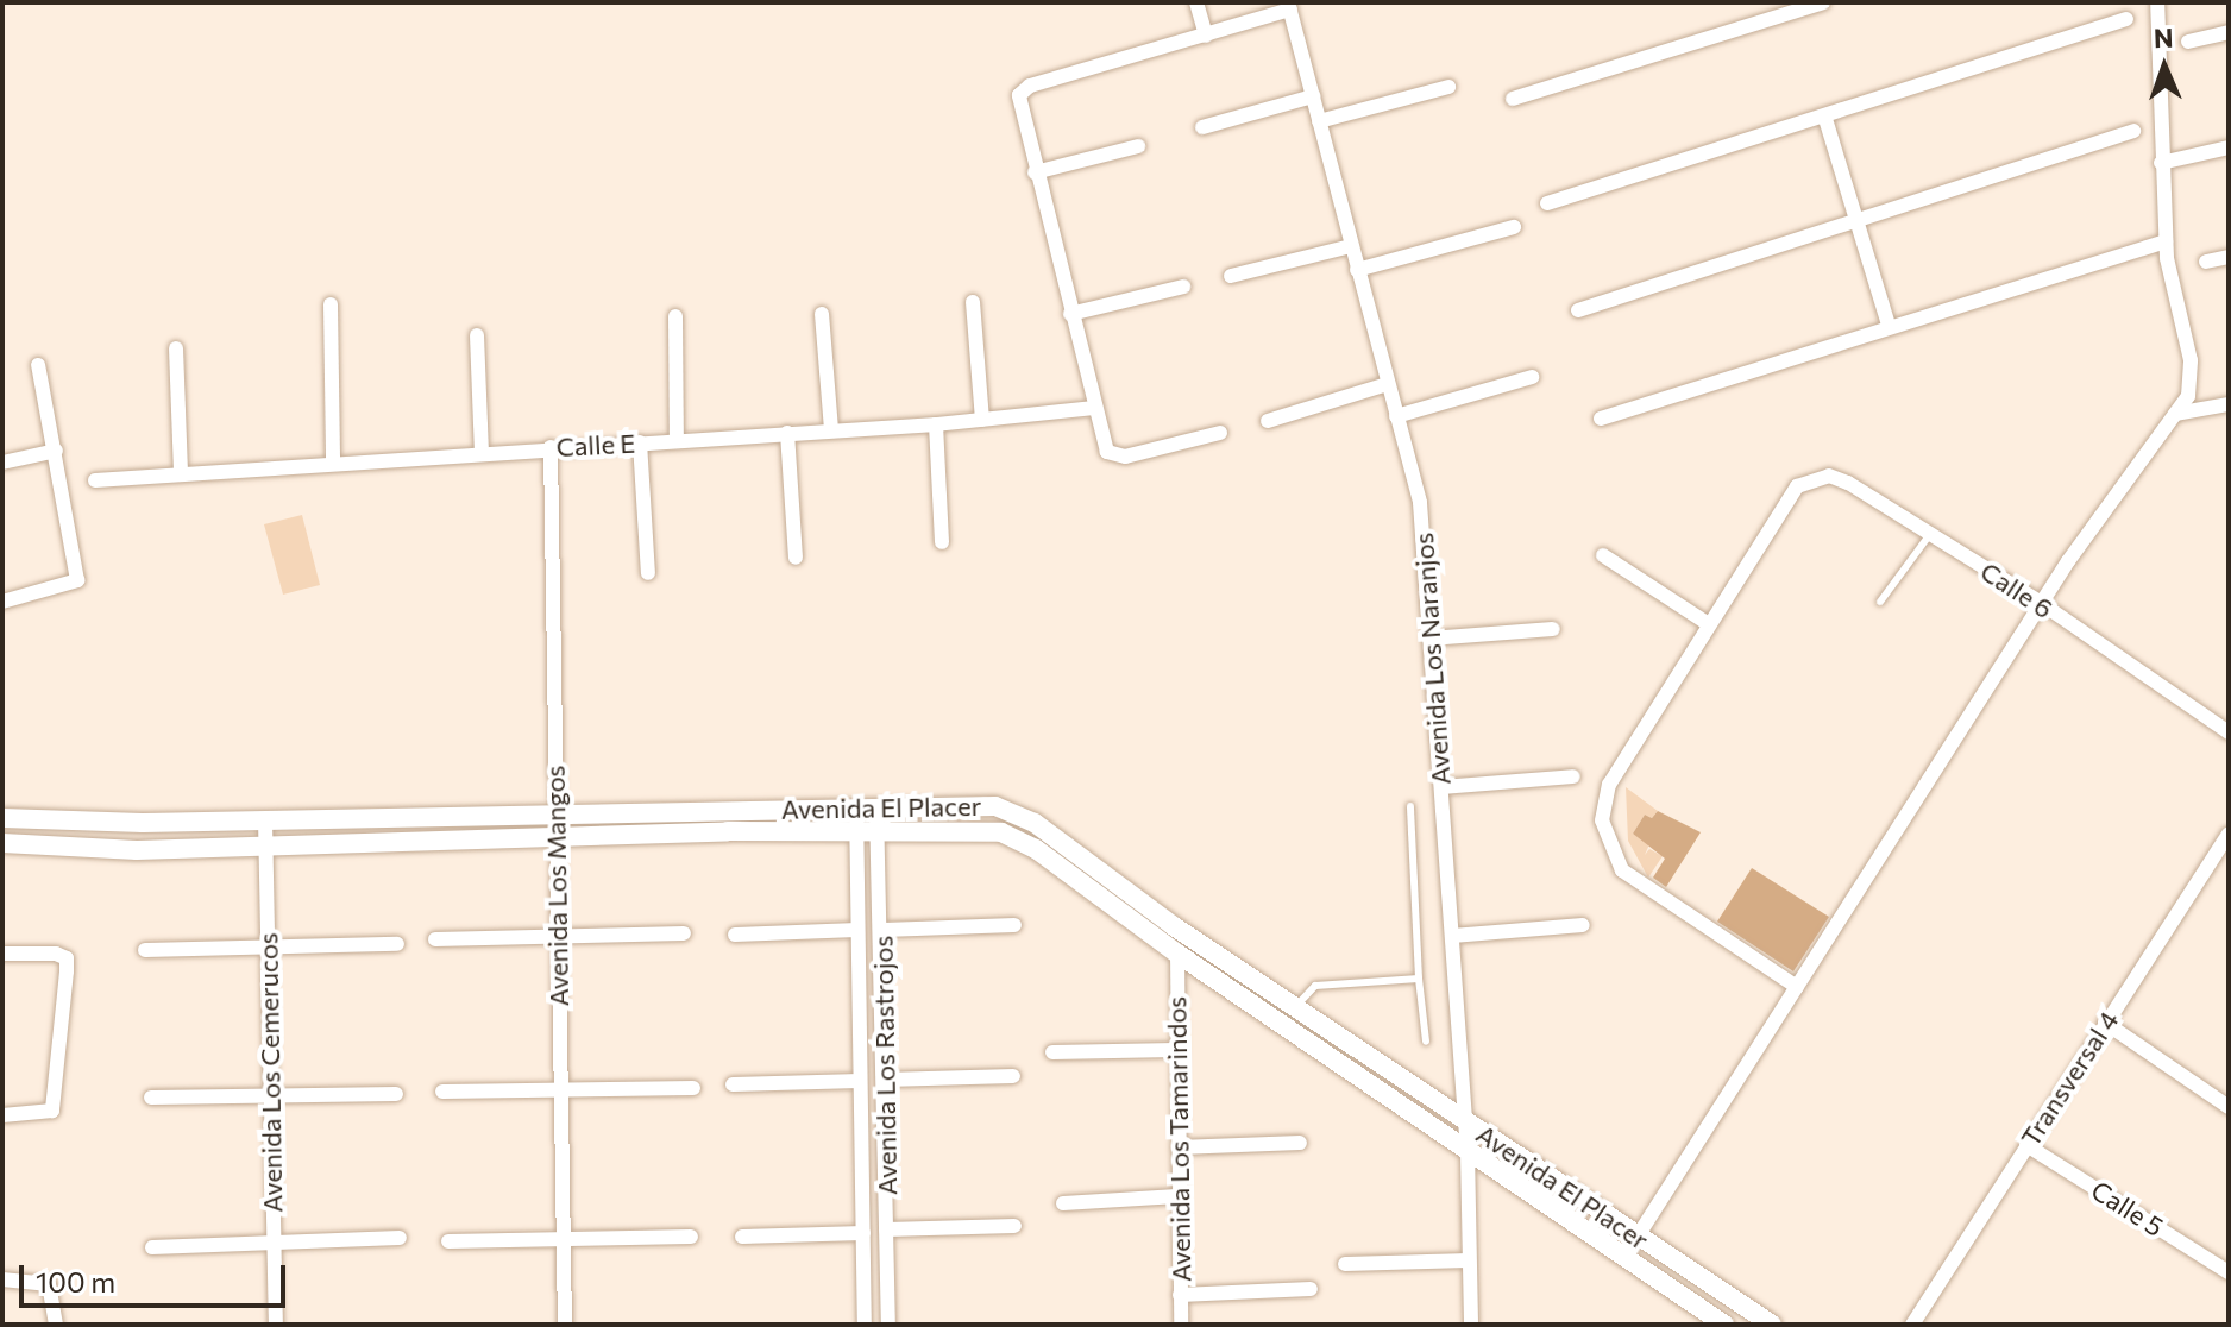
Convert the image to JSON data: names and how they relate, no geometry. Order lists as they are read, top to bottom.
{
  "streets": {
    "street": [
      "Calle E",
      "Calle 6",
      "Avenida Los Naranjos",
      "Avenida El Placer",
      "Avenida Los Mangos",
      "Avenida Los Rastrojos",
      "Avenida Los Cemerucos",
      "Transversal 4",
      "Avenida Los Tamarindos",
      "Calle 5"
    ]
  },
  "crossings": [
    ["Calle E", "Avenida Los Mangos"],
    ["Avenida Los Naranjos", "Avenida El Placer"],
    ["Avenida El Placer", "Avenida Los Mangos"],
    ["Avenida El Placer", "Avenida Los Rastrojos"],
    ["Avenida El Placer", "Avenida Los Cemerucos"],
    ["Avenida El Placer", "Avenida Los Tamarindos"],
    ["Transversal 4", "Calle 5"]
  ],
  "scale_bar": "100 m",
  "north": "top"
}
